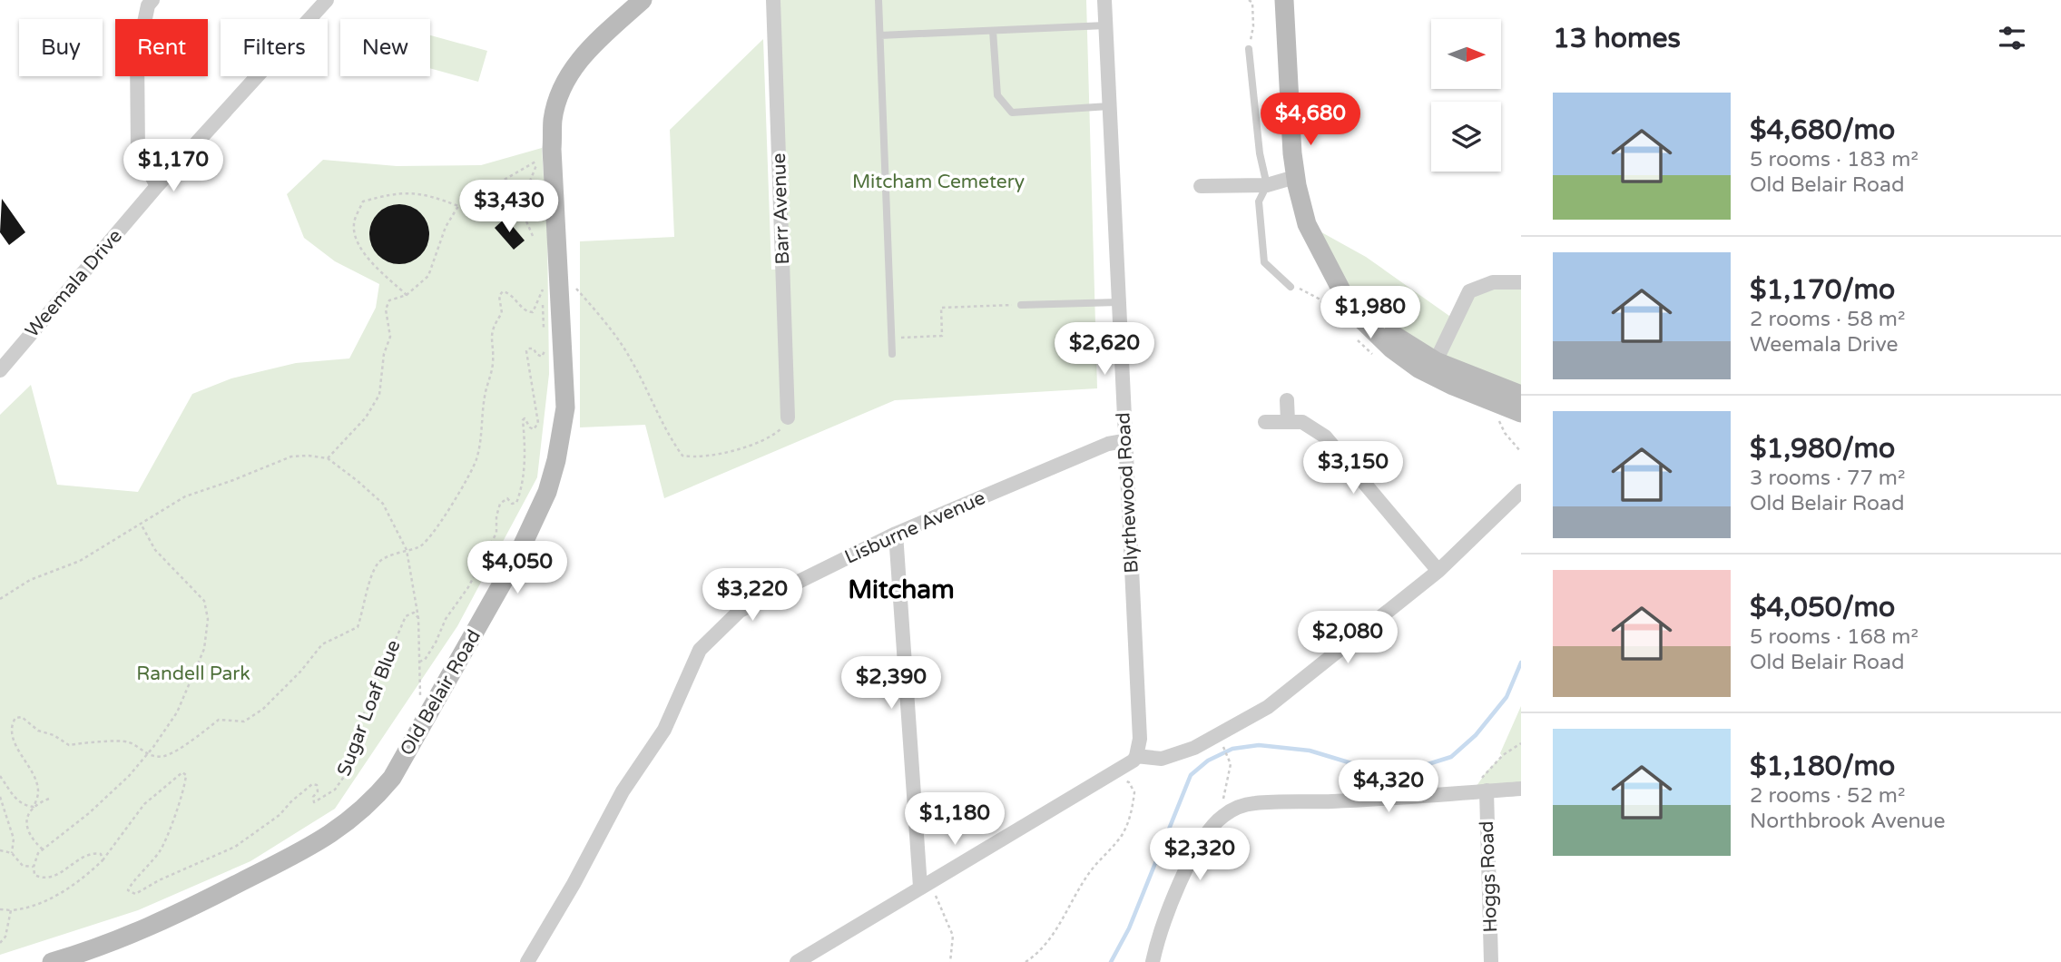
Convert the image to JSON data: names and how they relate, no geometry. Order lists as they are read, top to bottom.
{
  "streets": {
    "main road": ["Old Belair Road"],
    "street": [
      "Barr Avenue",
      "Weemala Drive",
      "Blythewood Road",
      "Lisburne Avenue",
      "Hoggs Road"
    ],
    "path": ["Sugar Loaf Blue"]
  },
  "crossings": [
    ["Blythewood Road", "Lisburne Avenue"]
  ],
  "districts": ["Mitcham"],
  "parks": ["Mitcham Cemetery", "Randell Park"],
  "north": "right",
  "page": {
    "heading": "13 homes",
    "chip": [
      "Buy",
      "Rent",
      "Filters",
      "New"
    ],
    "list": [
      {
        "name": "$4,680/mo",
        "note": "5 rooms · 183 m² · Old Belair Road"
      },
      {
        "name": "$1,170/mo",
        "note": "2 rooms · 58 m² · Weemala Drive"
      },
      {
        "name": "$1,980/mo",
        "note": "3 rooms · 77 m² · Old Belair Road"
      },
      {
        "name": "$4,050/mo",
        "note": "5 rooms · 168 m² · Old Belair Road"
      },
      {
        "name": "$1,180/mo",
        "note": "2 rooms · 52 m² · Northbrook Avenue"
      }
    ],
    "price": [
      "$4,680",
      "$1,170",
      "$3,430",
      "$1,980",
      "$2,620",
      "$3,150",
      "$4,050",
      "$3,220",
      "$2,080",
      "$2,390",
      "$4,320",
      "$1,180",
      "$2,320"
    ]
  }
}
